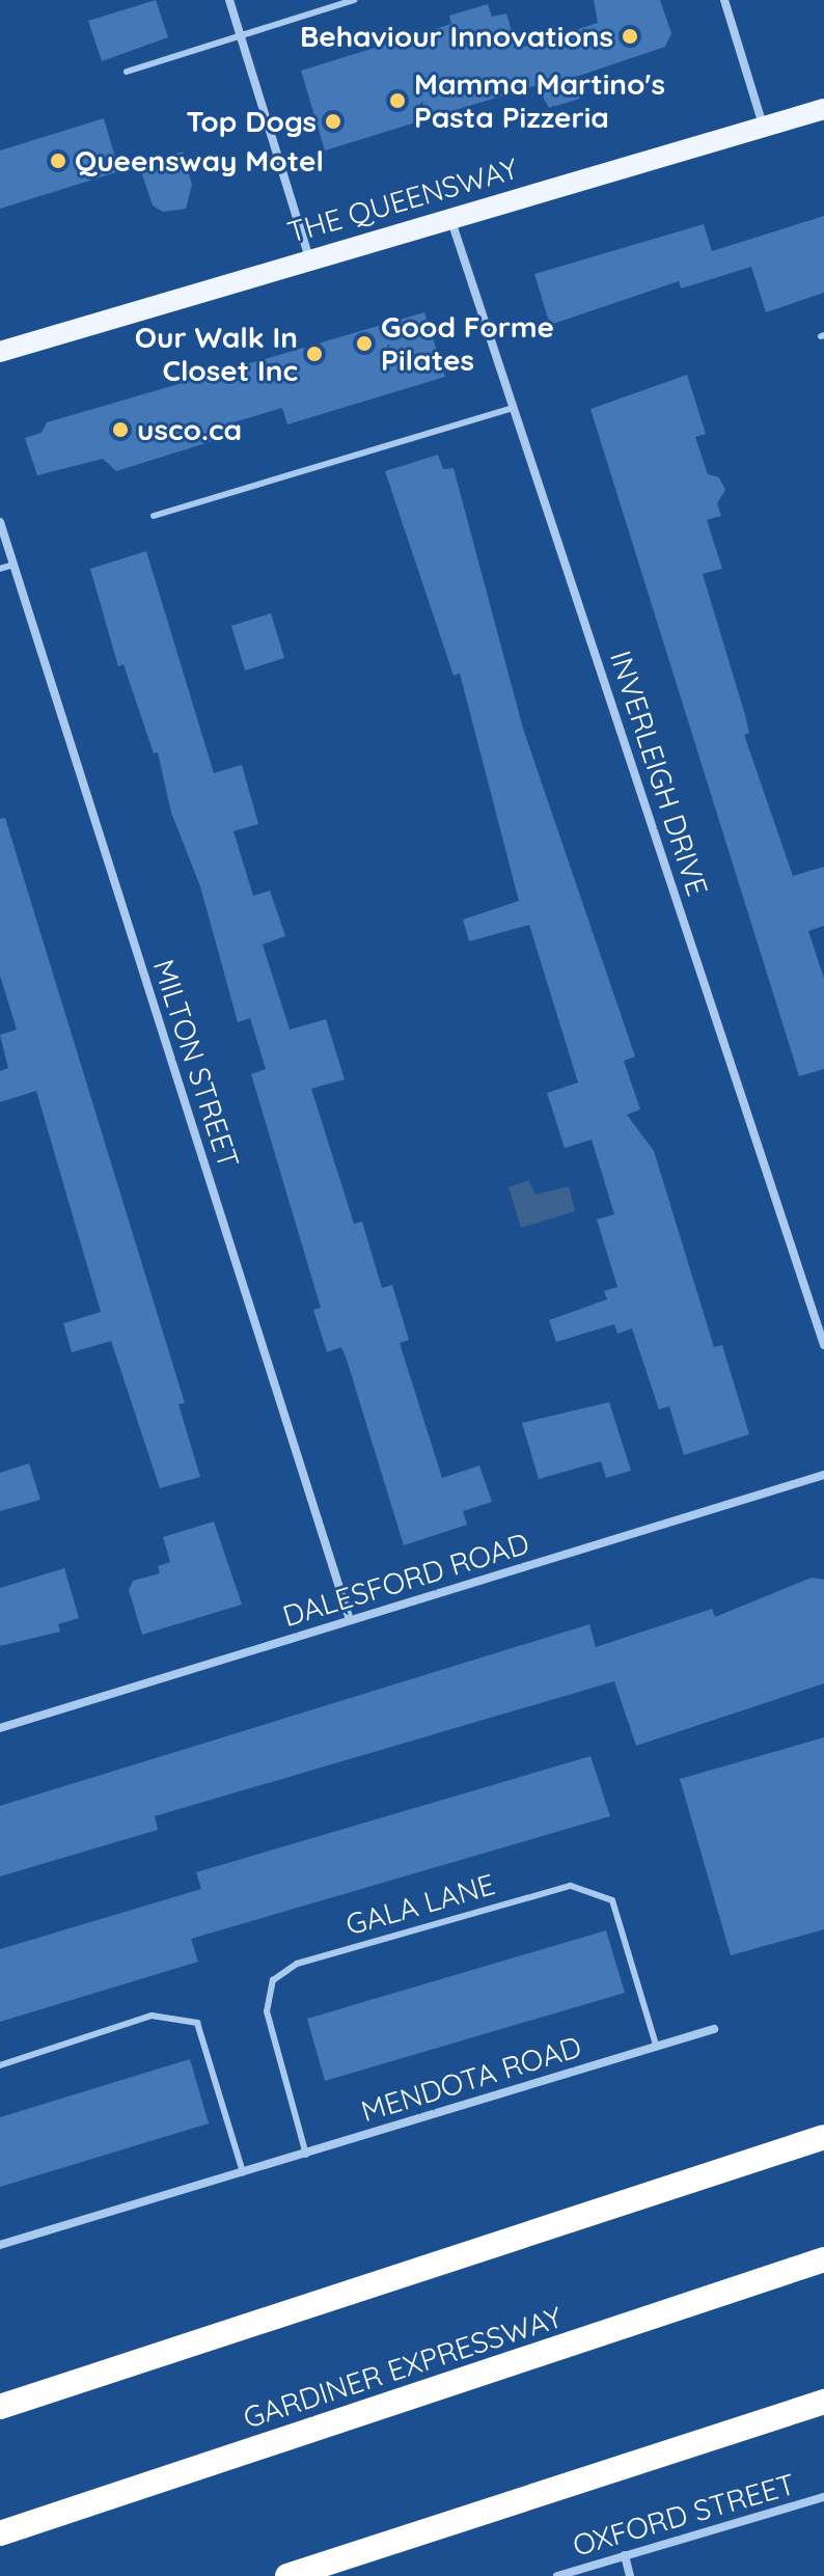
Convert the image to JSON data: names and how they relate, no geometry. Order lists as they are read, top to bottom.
{
  "streets": {
    "highway": ["GARDINER EXPRESSWAY"],
    "main road": ["THE QUEENSWAY"],
    "street": [
      "INVERLEIGH DRIVE",
      "MILTON STREET",
      "DALESFORD ROAD",
      "MENDOTA ROAD",
      "OXFORD STREET"
    ],
    "lane": ["GALA LANE"]
  },
  "crossings": [
    ["THE QUEENSWAY", "INVERLEIGH DRIVE"],
    ["MILTON STREET", "DALESFORD ROAD"],
    ["GALA LANE", "MENDOTA ROAD"]
  ],
  "places": [
    "Behaviour Innovations",
    "Mamma Martino's Pasta Pizzeria",
    "Top Dogs",
    "Queensway Motel",
    "Good Forme Pilates",
    "Our Walk In Closet Inc",
    "usco.ca"
  ]
}
